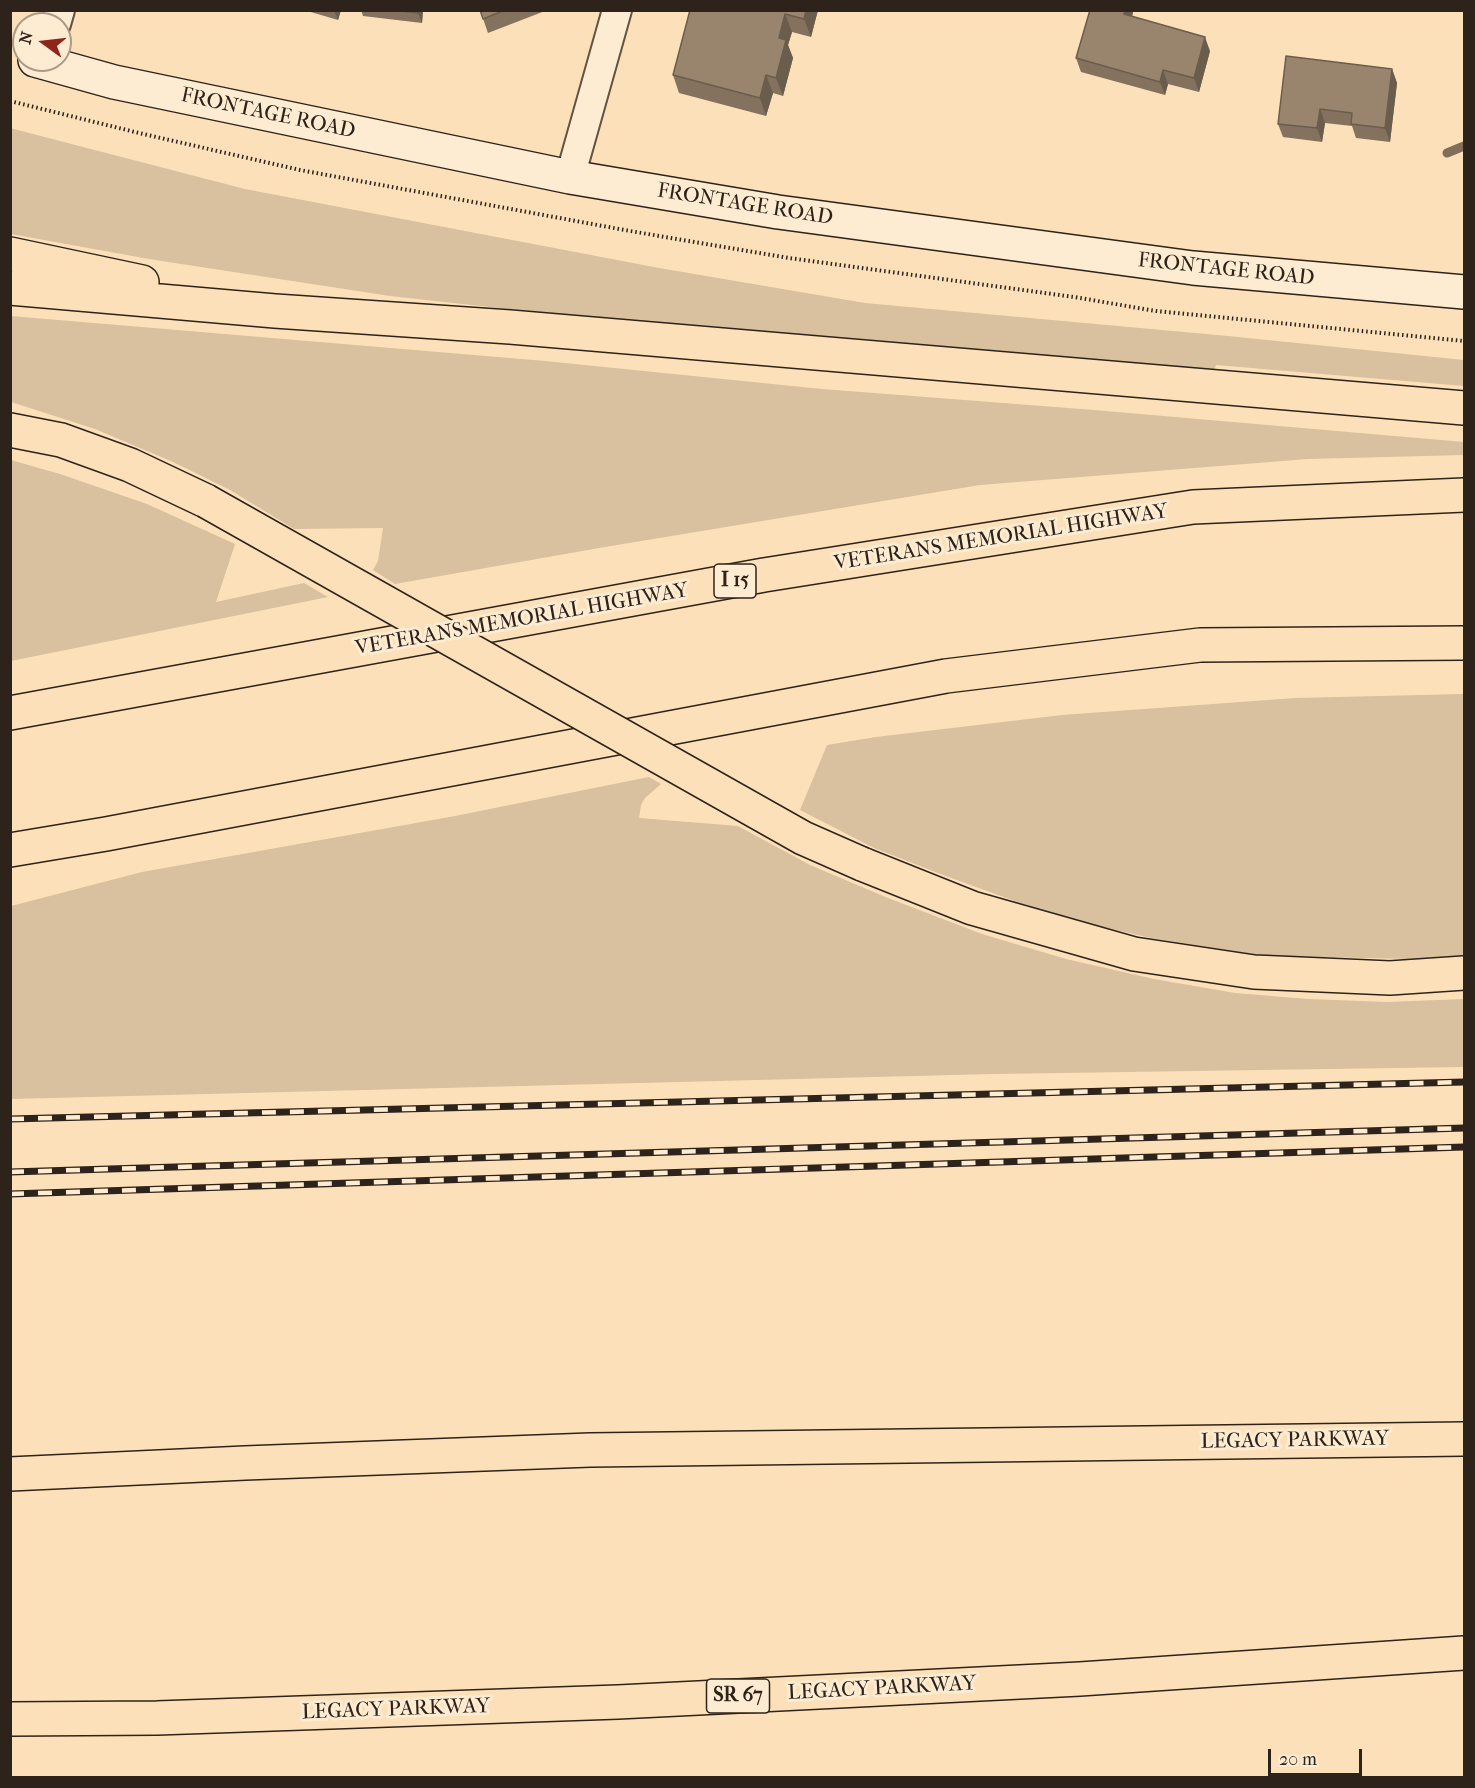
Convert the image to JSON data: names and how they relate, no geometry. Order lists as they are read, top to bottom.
{
  "streets": {
    "highway": [
      "VETERANS MEMORIAL HIGHWAY",
      "I 15",
      "LEGACY PARKWAY",
      "SR 67"
    ],
    "street": ["FRONTAGE ROAD"]
  },
  "scale_bar": "20 m",
  "north": "left"
}
